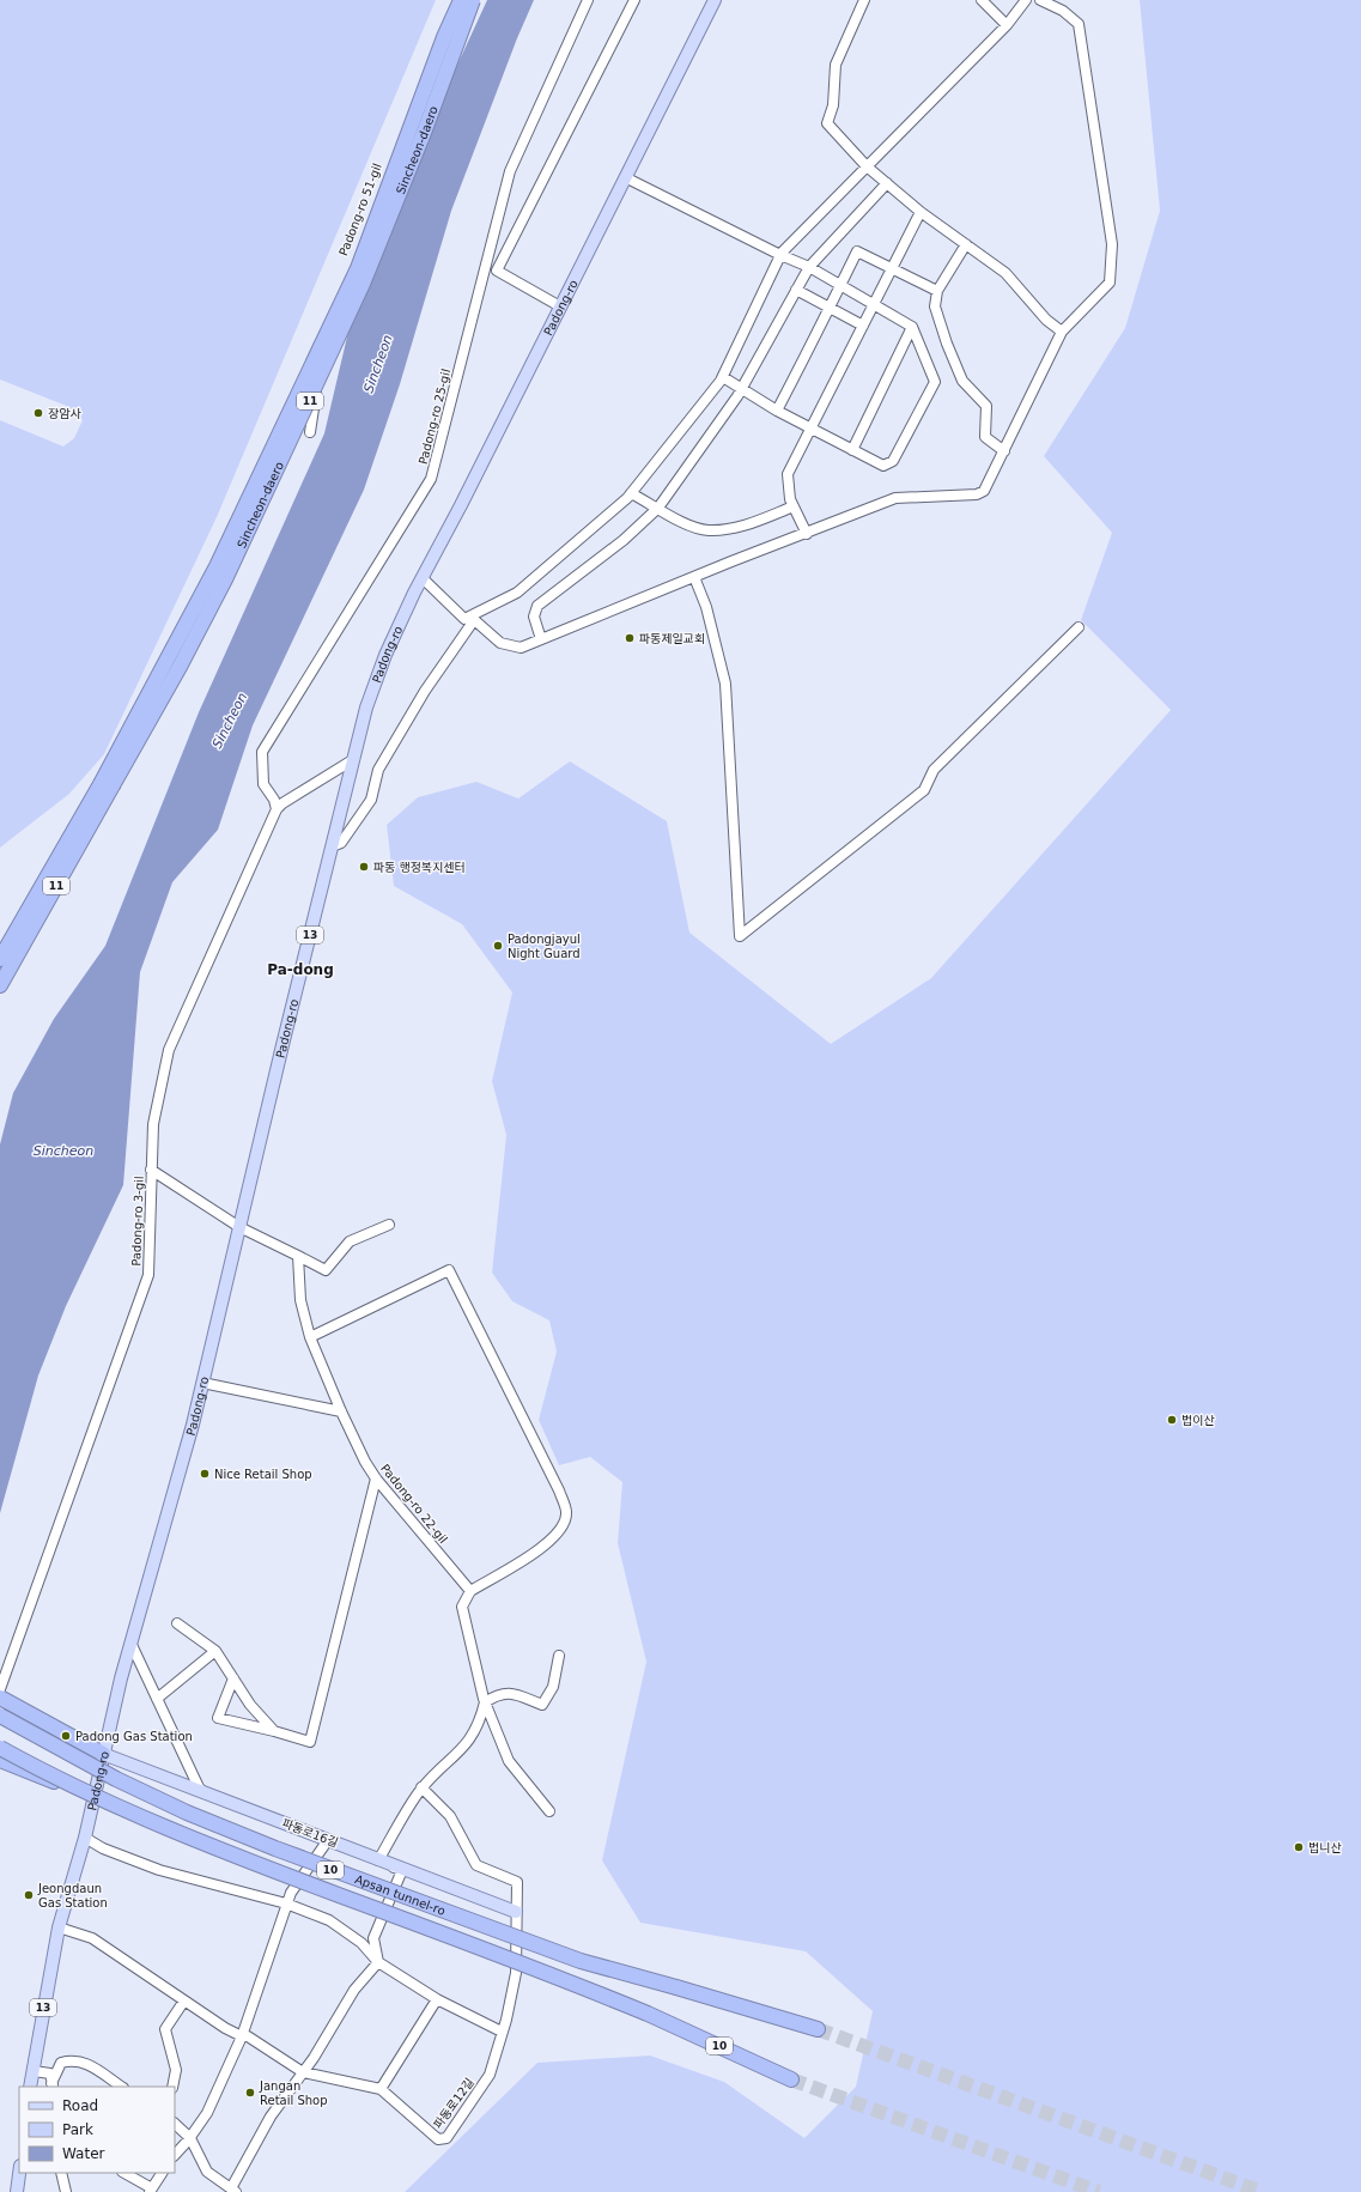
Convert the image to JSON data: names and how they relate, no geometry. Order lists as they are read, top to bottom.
{
  "streets": {
    "highway": [
      "Sincheon-daero",
      "11",
      "10",
      "Apsan tunnel-ro"
    ],
    "main road": ["Padong-ro", "13", "파동로16길"],
    "street": [
      "Padong-ro 51-gil",
      "Padong-ro 25-gil",
      "Padong-ro 3-gil",
      "Padong-ro 22-gil",
      "파동로12길"
    ]
  },
  "crossings": [
    ["Sincheon-daero", "11"],
    ["Padong-ro", "파동로16길"],
    ["Padong-ro", "파동로12길"],
    ["Padong-ro 25-gil", "Padong-ro 3-gil"]
  ],
  "districts": ["Pa-dong"],
  "water": ["Sincheon"],
  "places": [
    "장암사",
    "파동제일교회",
    "파동 행정복지센터",
    "Padongjayul Night Guard",
    "법이산",
    "Nice Retail Shop",
    "Padong Gas Station",
    "법니산",
    "Jeongdaun Gas Station",
    "Jangan Retail Shop"
  ],
  "legend": ["Road", "Park", "Water"]
}
